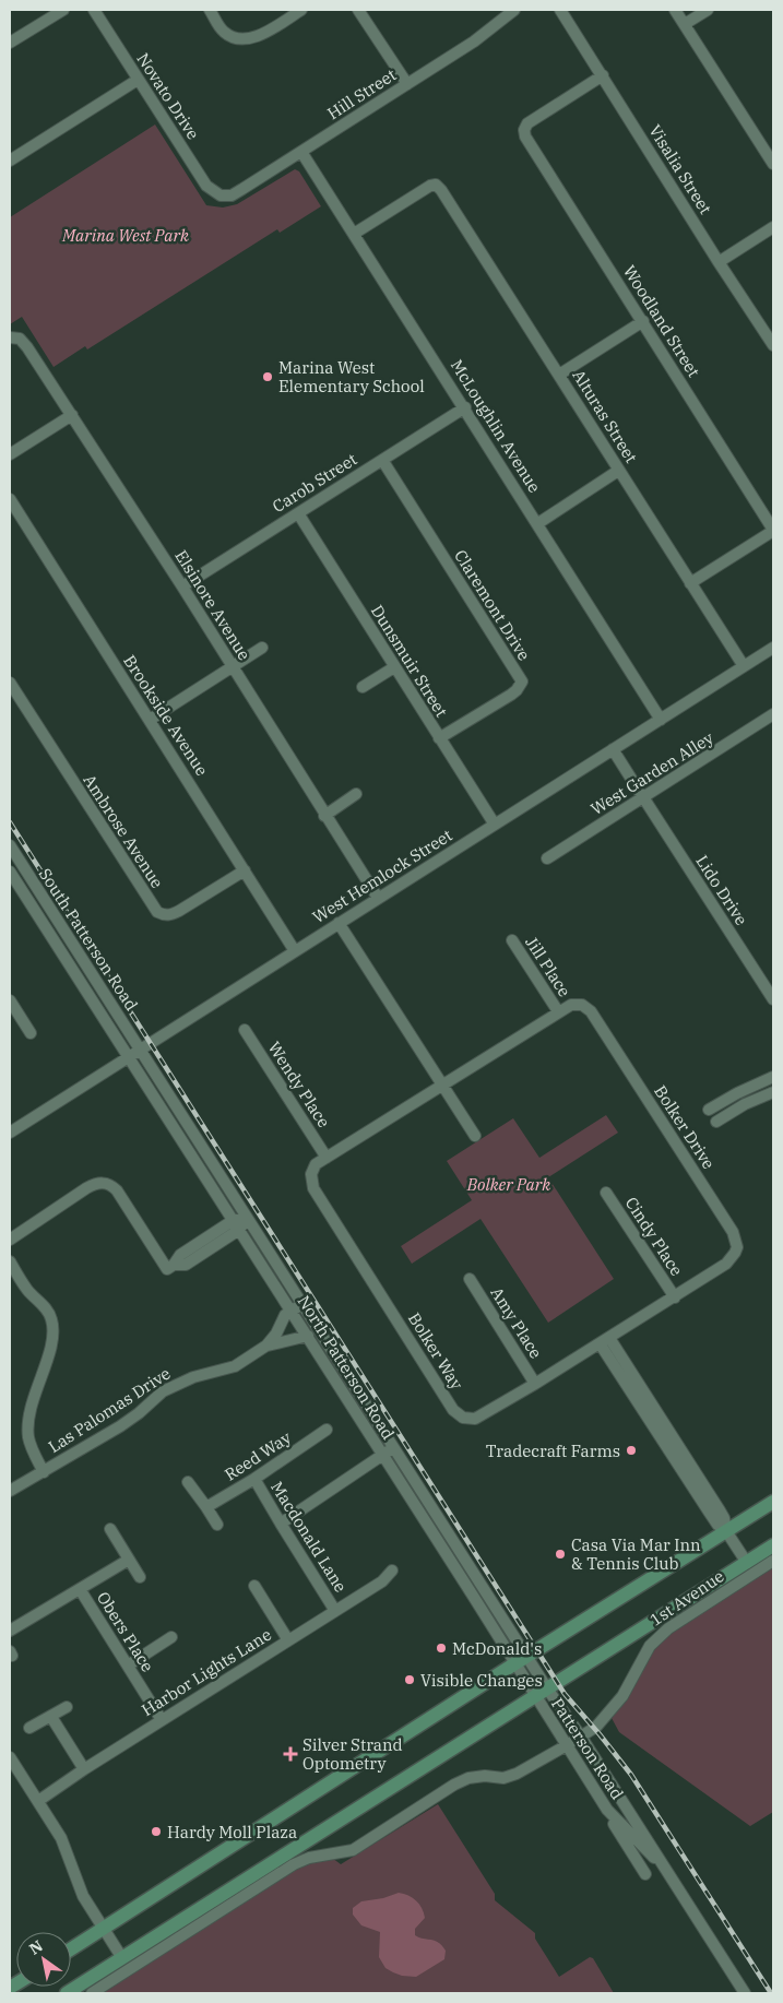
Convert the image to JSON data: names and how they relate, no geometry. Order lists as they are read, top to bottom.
{
  "streets": {
    "street": [
      "Hill Street",
      "Novato Drive",
      "Visalia Street",
      "Woodland Street",
      "Alturas Street",
      "McLoughlin Avenue",
      "Carob Street",
      "Elsinore Avenue",
      "Claremont Drive",
      "Dunsmuir Street",
      "Brookside Avenue",
      "West Garden Alley",
      "Ambrose Avenue",
      "West Hemlock Street",
      "Lido Drive",
      "South Patterson Road",
      "Jill Place",
      "Wendy Place",
      "Bolker Drive",
      "Cindy Place",
      "Amy Place",
      "Bolker Way",
      "North Patterson Road",
      "Las Palomas Drive",
      "Reed Way",
      "Macdonald Lane",
      "1st Avenue",
      "Obers Place",
      "Harbor Lights Lane",
      "Patterson Road"
    ]
  },
  "crossings": [
    ["Hill Street", "Novato Drive"],
    ["Hill Street", "McLoughlin Avenue"],
    ["Visalia Street", "Woodland Street"],
    ["Alturas Street", "McLoughlin Avenue"],
    ["Alturas Street", "West Hemlock Street"],
    ["McLoughlin Avenue", "Carob Street"],
    ["McLoughlin Avenue", "West Hemlock Street"],
    ["Carob Street", "Elsinore Avenue"],
    ["Carob Street", "Claremont Drive"],
    ["Carob Street", "Dunsmuir Street"],
    ["Elsinore Avenue", "West Hemlock Street"],
    ["Claremont Drive", "Dunsmuir Street"],
    ["Dunsmuir Street", "West Hemlock Street"],
    ["Brookside Avenue", "Ambrose Avenue"],
    ["Brookside Avenue", "West Hemlock Street"],
    ["West Garden Alley", "Lido Drive"],
    ["West Hemlock Street", "Lido Drive"],
    ["West Hemlock Street", "South Patterson Road"],
    ["West Hemlock Street", "North Patterson Road"],
    ["South Patterson Road", "North Patterson Road"],
    ["Jill Place", "Bolker Drive"],
    ["Wendy Place", "Bolker Drive"],
    ["Wendy Place", "Bolker Way"],
    ["Bolker Drive", "Cindy Place"],
    ["Bolker Drive", "Bolker Way"],
    ["Amy Place", "Bolker Way"],
    ["North Patterson Road", "Las Palomas Drive"],
    ["North Patterson Road", "Patterson Road"],
    ["Reed Way", "Macdonald Lane"],
    ["Macdonald Lane", "Harbor Lights Lane"],
    ["1st Avenue", "Patterson Road"],
    ["Obers Place", "Harbor Lights Lane"]
  ],
  "parks": ["Marina West Park", "Bolker Park"],
  "places": {
    "other": [
      "Marina West Elementary School",
      "Tradecraft Farms",
      "Casa Via Mar Inn & Tennis Club",
      "McDonald's",
      "Visible Changes",
      "Hardy Moll Plaza"
    ],
    "health": ["Silver Strand Optometry"]
  },
  "north": "top left"
}
